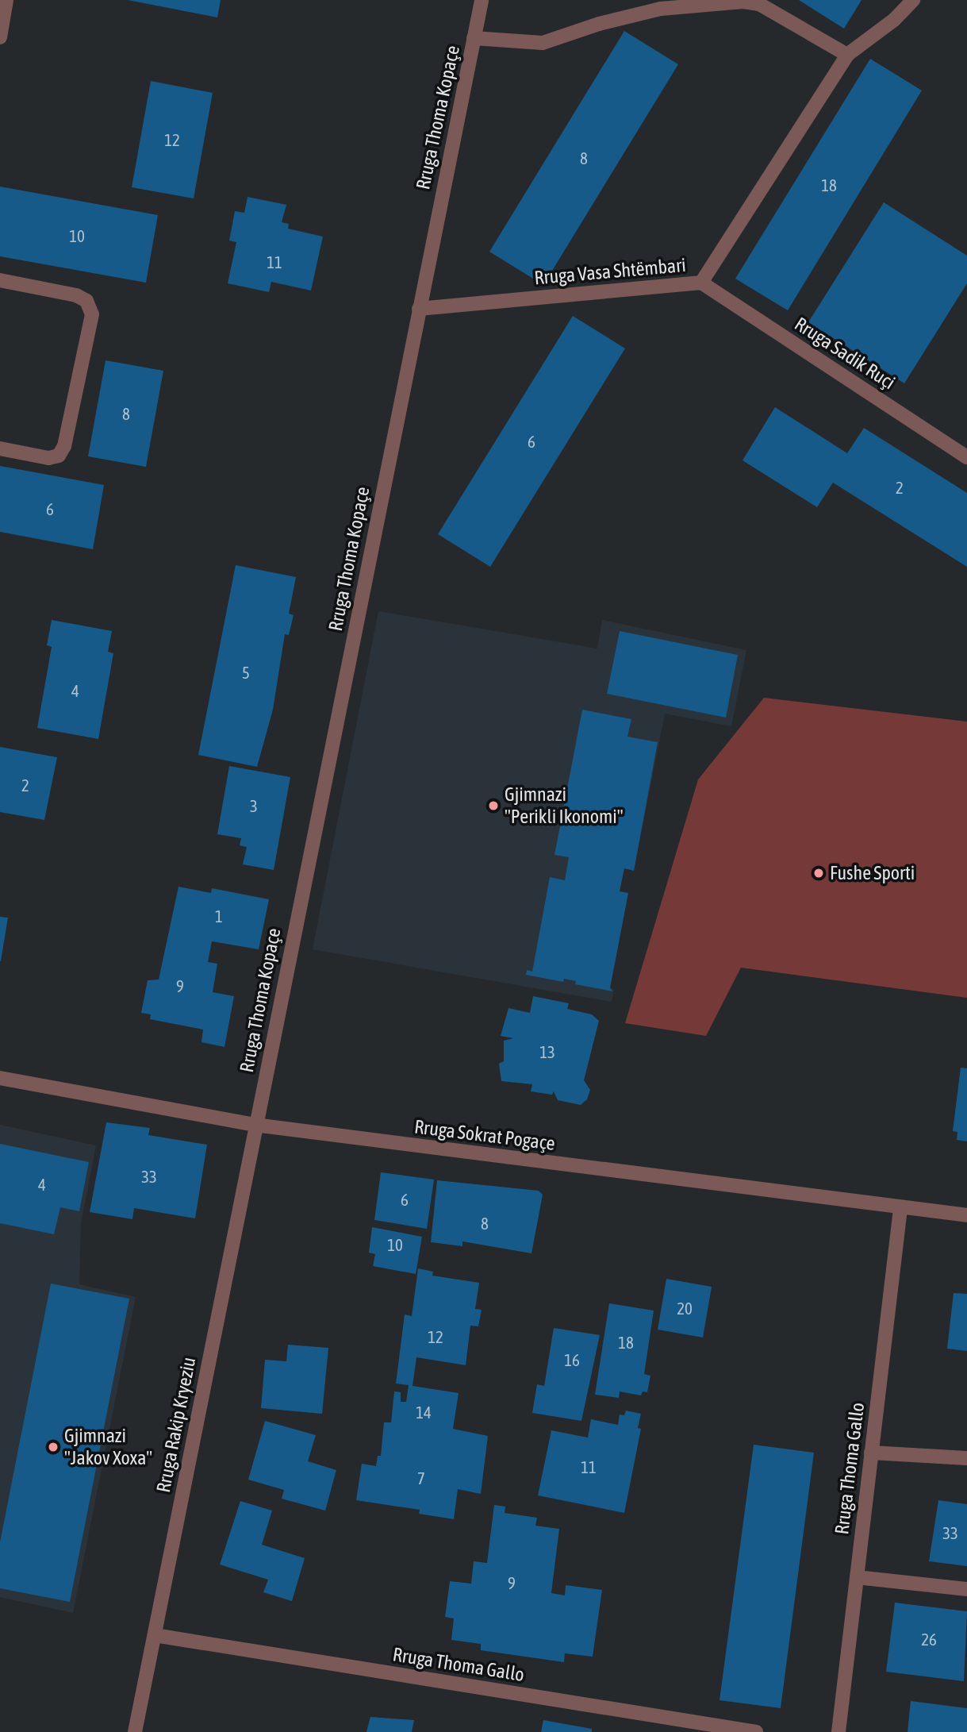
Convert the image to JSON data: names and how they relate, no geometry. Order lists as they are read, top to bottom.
{
  "streets": {
    "street": [
      "Rruga Thoma Kopaçe",
      "Rruga Vasa Shtëmbari",
      "Rruga Sadik Ruçi",
      "Rruga Sokrat Pogaçe",
      "Rruga Rakip Kryeziu",
      "Rruga Thoma Gallo"
    ]
  },
  "crossings": [
    ["Rruga Thoma Kopaçe", "Rruga Vasa Shtëmbari"],
    ["Rruga Thoma Kopaçe", "Rruga Sokrat Pogaçe"],
    ["Rruga Thoma Kopaçe", "Rruga Rakip Kryeziu"],
    ["Rruga Vasa Shtëmbari", "Rruga Sadik Ruçi"],
    ["Rruga Sokrat Pogaçe", "Rruga Rakip Kryeziu"],
    ["Rruga Sokrat Pogaçe", "Rruga Thoma Gallo"],
    ["Rruga Rakip Kryeziu", "Rruga Thoma Gallo"]
  ],
  "places": ["Gjimnazi \"Perikli Ikonomi\"", "Fushe Sporti", "Gjimnazi \"Jakov Xoxa\""],
  "house_numbers": [
    "12",
    "8",
    "18",
    "10",
    "11",
    "8",
    "6",
    "2",
    "6",
    "5",
    "4",
    "2",
    "3",
    "1",
    "9",
    "13",
    "33",
    "4",
    "6",
    "8",
    "10",
    "20",
    "12",
    "18",
    "16",
    "14",
    "11",
    "7",
    "33",
    "9",
    "26"
  ]
}
